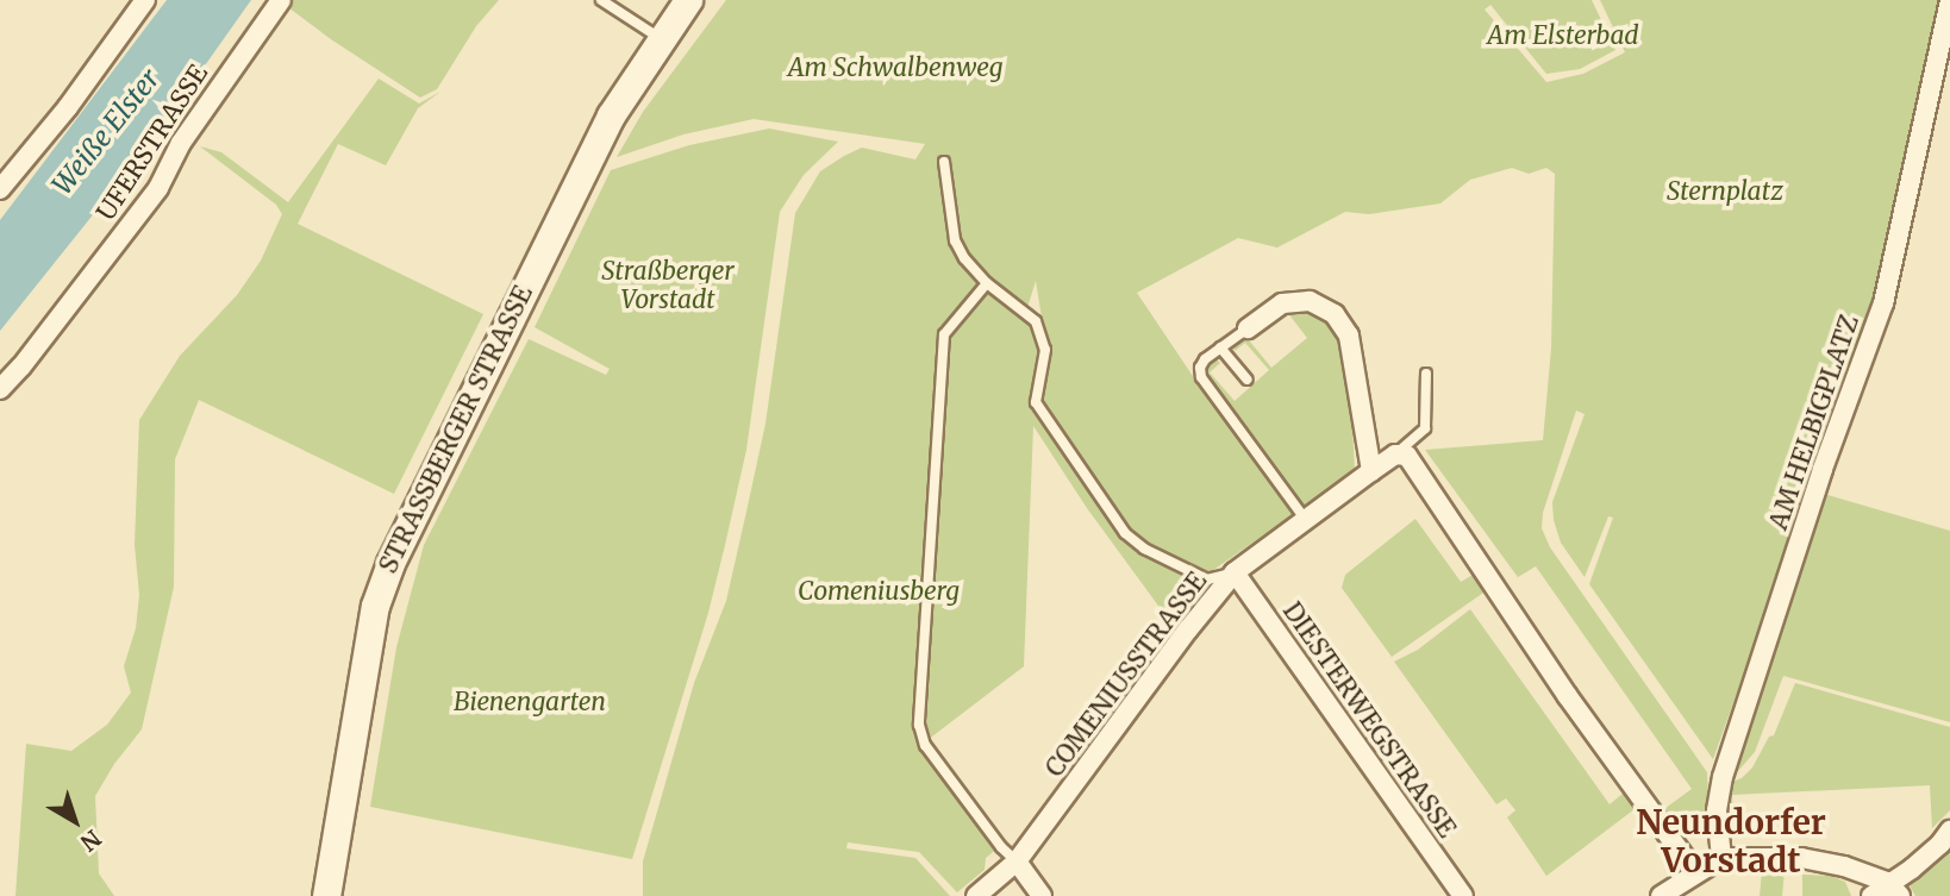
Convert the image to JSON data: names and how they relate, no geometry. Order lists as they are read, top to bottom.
{
  "streets": {
    "main road": ["STRASSBERGER STRASSE"],
    "street": [
      "UFERSTRASSE",
      "AM HELBIGPLATZ",
      "COMENIUSSTRASSE",
      "DIESTERWEGSTRASSE"
    ]
  },
  "crossings": [
    ["COMENIUSSTRASSE", "DIESTERWEGSTRASSE"]
  ],
  "districts": ["Neundorfer Vorstadt"],
  "water": ["Weiße Elster"],
  "parks": [
    "Am Elsterbad",
    "Am Schwalbenweg",
    "Sternplatz",
    "Straßberger Vorstadt",
    "Comeniusberg",
    "Bienengarten"
  ],
  "north": "bottom right"
}
